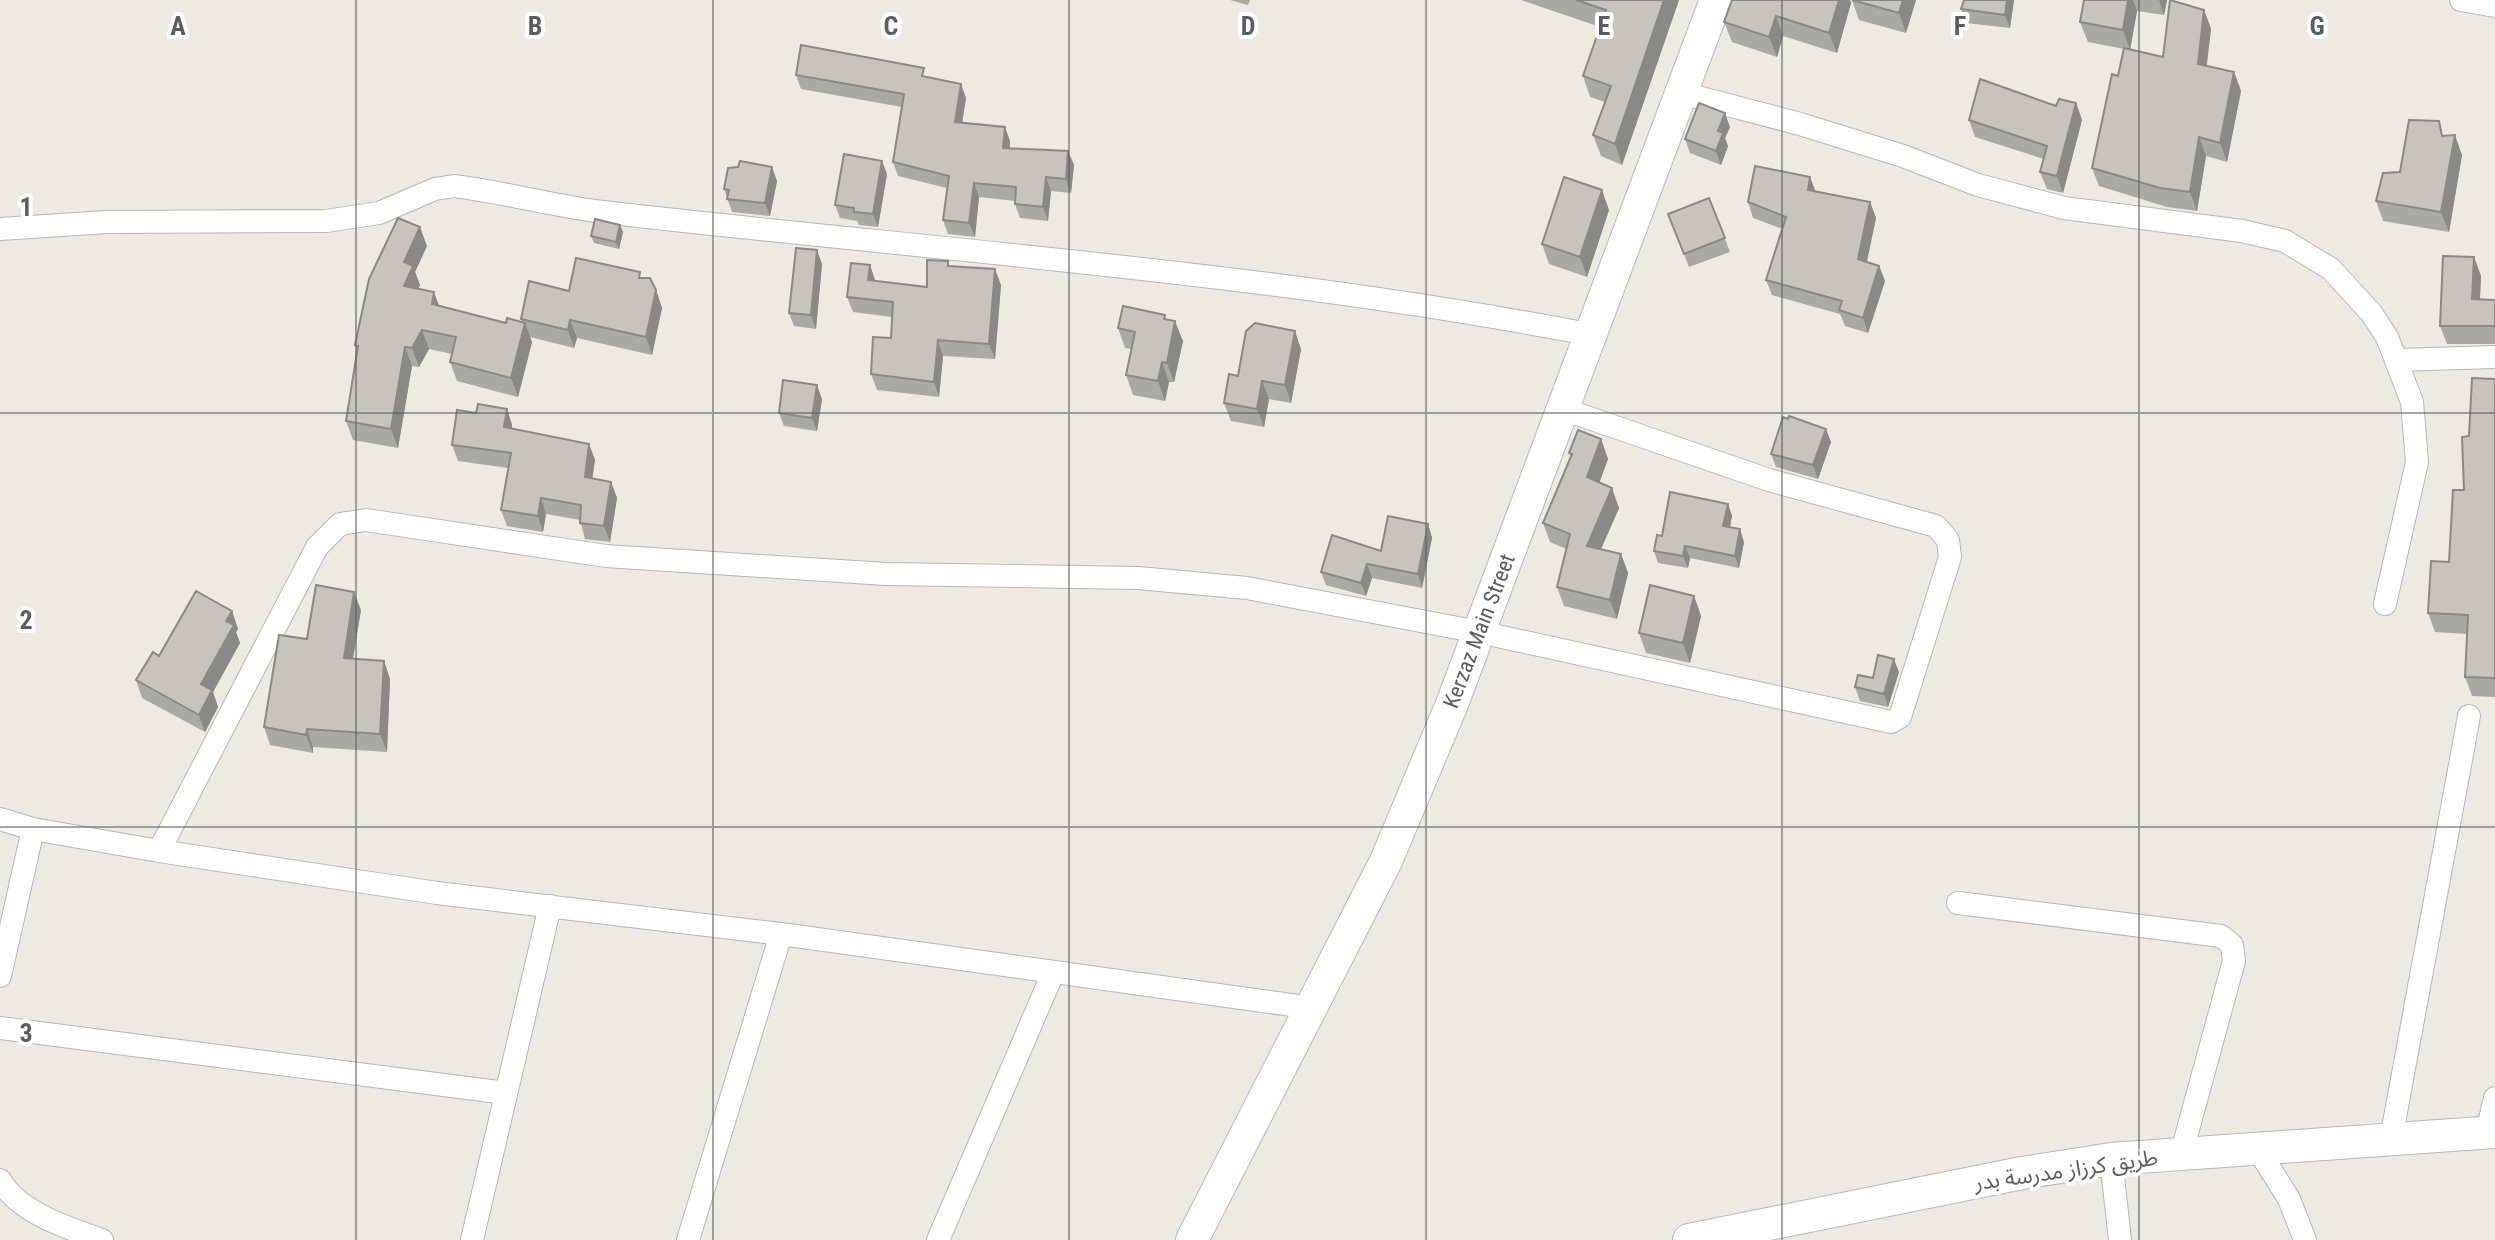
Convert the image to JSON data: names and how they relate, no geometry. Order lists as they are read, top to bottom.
{
  "streets": {
    "street": ["Kerzaz Main Street", "طريق كرزاز مدرسة بدر"]
  },
  "grid": {
    "columns": [
      "A",
      "B",
      "C",
      "D",
      "E",
      "F",
      "G"
    ],
    "rows": ["1", "2", "3"]
  }
}
